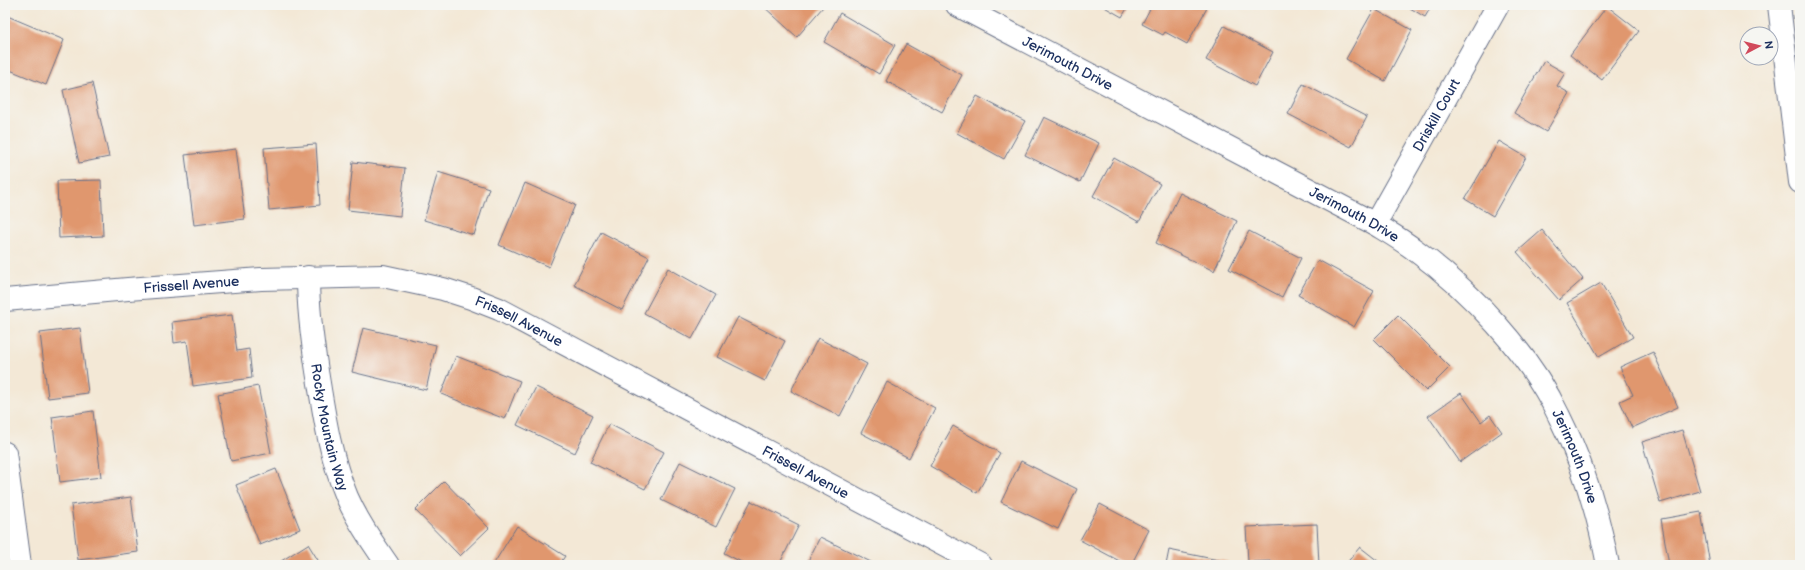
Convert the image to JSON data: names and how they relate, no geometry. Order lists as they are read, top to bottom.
{
  "streets": {
    "street": [
      "Jerimouth Drive",
      "Driskill Court",
      "Frissell Avenue",
      "Rocky Mountain Way"
    ]
  },
  "crossings": [
    ["Jerimouth Drive", "Driskill Court"],
    ["Frissell Avenue", "Rocky Mountain Way"]
  ],
  "north": "right"
}
